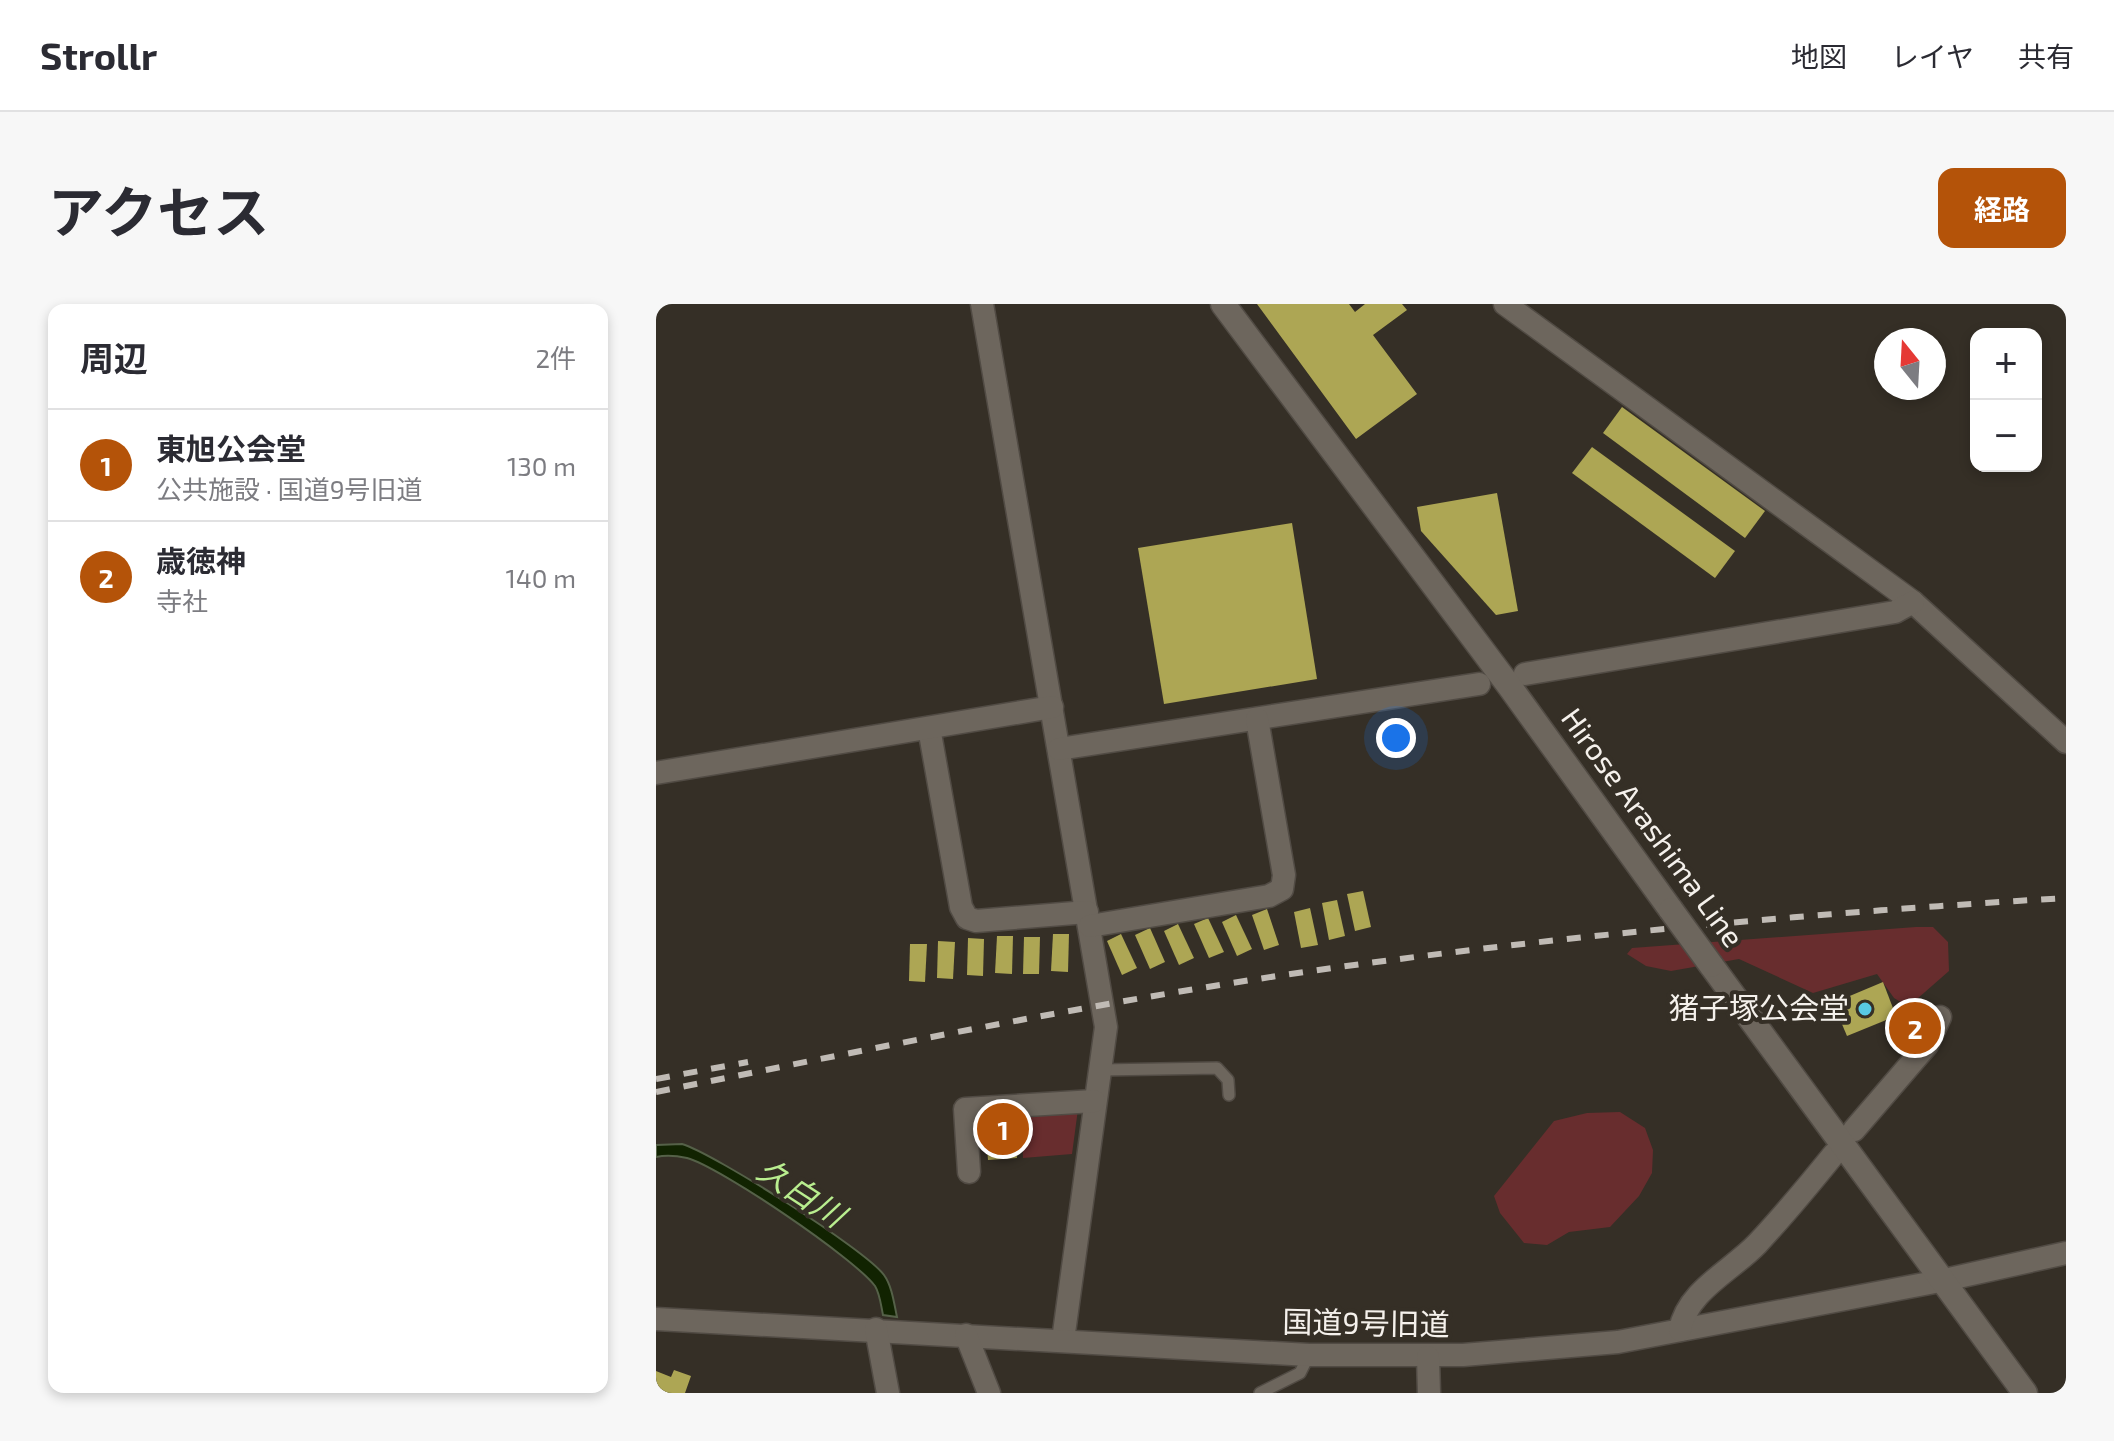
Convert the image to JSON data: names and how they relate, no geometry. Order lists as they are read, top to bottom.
{
  "streets": {
    "main road": ["Hirose Arashima Line"],
    "street": ["国道9号旧道"]
  },
  "crossings": [
    ["Hirose Arashima Line", "国道9号旧道"]
  ],
  "water": ["久白川"],
  "places": ["猪子塚公会堂"],
  "north": "top",
  "page": {
    "header": "Strollr",
    "nav": ["地図", "レイヤ", "共有"],
    "title": "アクセス",
    "buttons": "経路",
    "heading": ["周辺", "2件"],
    "map_buttons": ["+", "−"],
    "list": [
      {
        "mark": "1",
        "name": "東旭公会堂",
        "note": "公共施設 · 国道9号旧道",
        "value": "130 m"
      },
      {
        "mark": "2",
        "name": "歳徳神",
        "note": "寺社",
        "value": "140 m"
      }
    ],
    "pins": ["2", "1"]
  }
}
